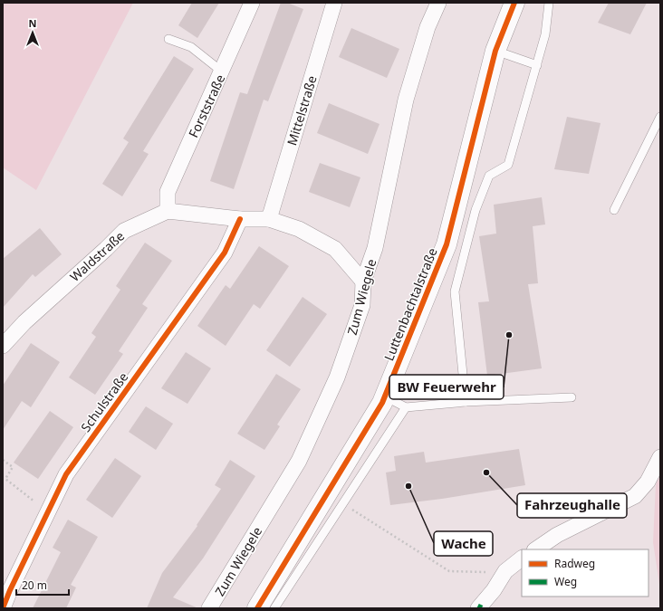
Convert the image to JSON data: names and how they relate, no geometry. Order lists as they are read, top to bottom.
{
  "streets": {
    "street": [
      "Forststraße",
      "Mittelstraße",
      "Waldstraße",
      "Zum Wiegele",
      "Luttenbachtalstraße",
      "Schulstraße"
    ]
  },
  "crossings": [
    ["Forststraße", "Waldstraße"],
    ["Mittelstraße", "Waldstraße"],
    ["Waldstraße", "Zum Wiegele"],
    ["Waldstraße", "Schulstraße"]
  ],
  "places": ["BW Feuerwehr", "Fahrzeughalle", "Wache"],
  "legend": ["Radweg", "Weg"],
  "scale_bar": "20 m",
  "north": "top"
}
